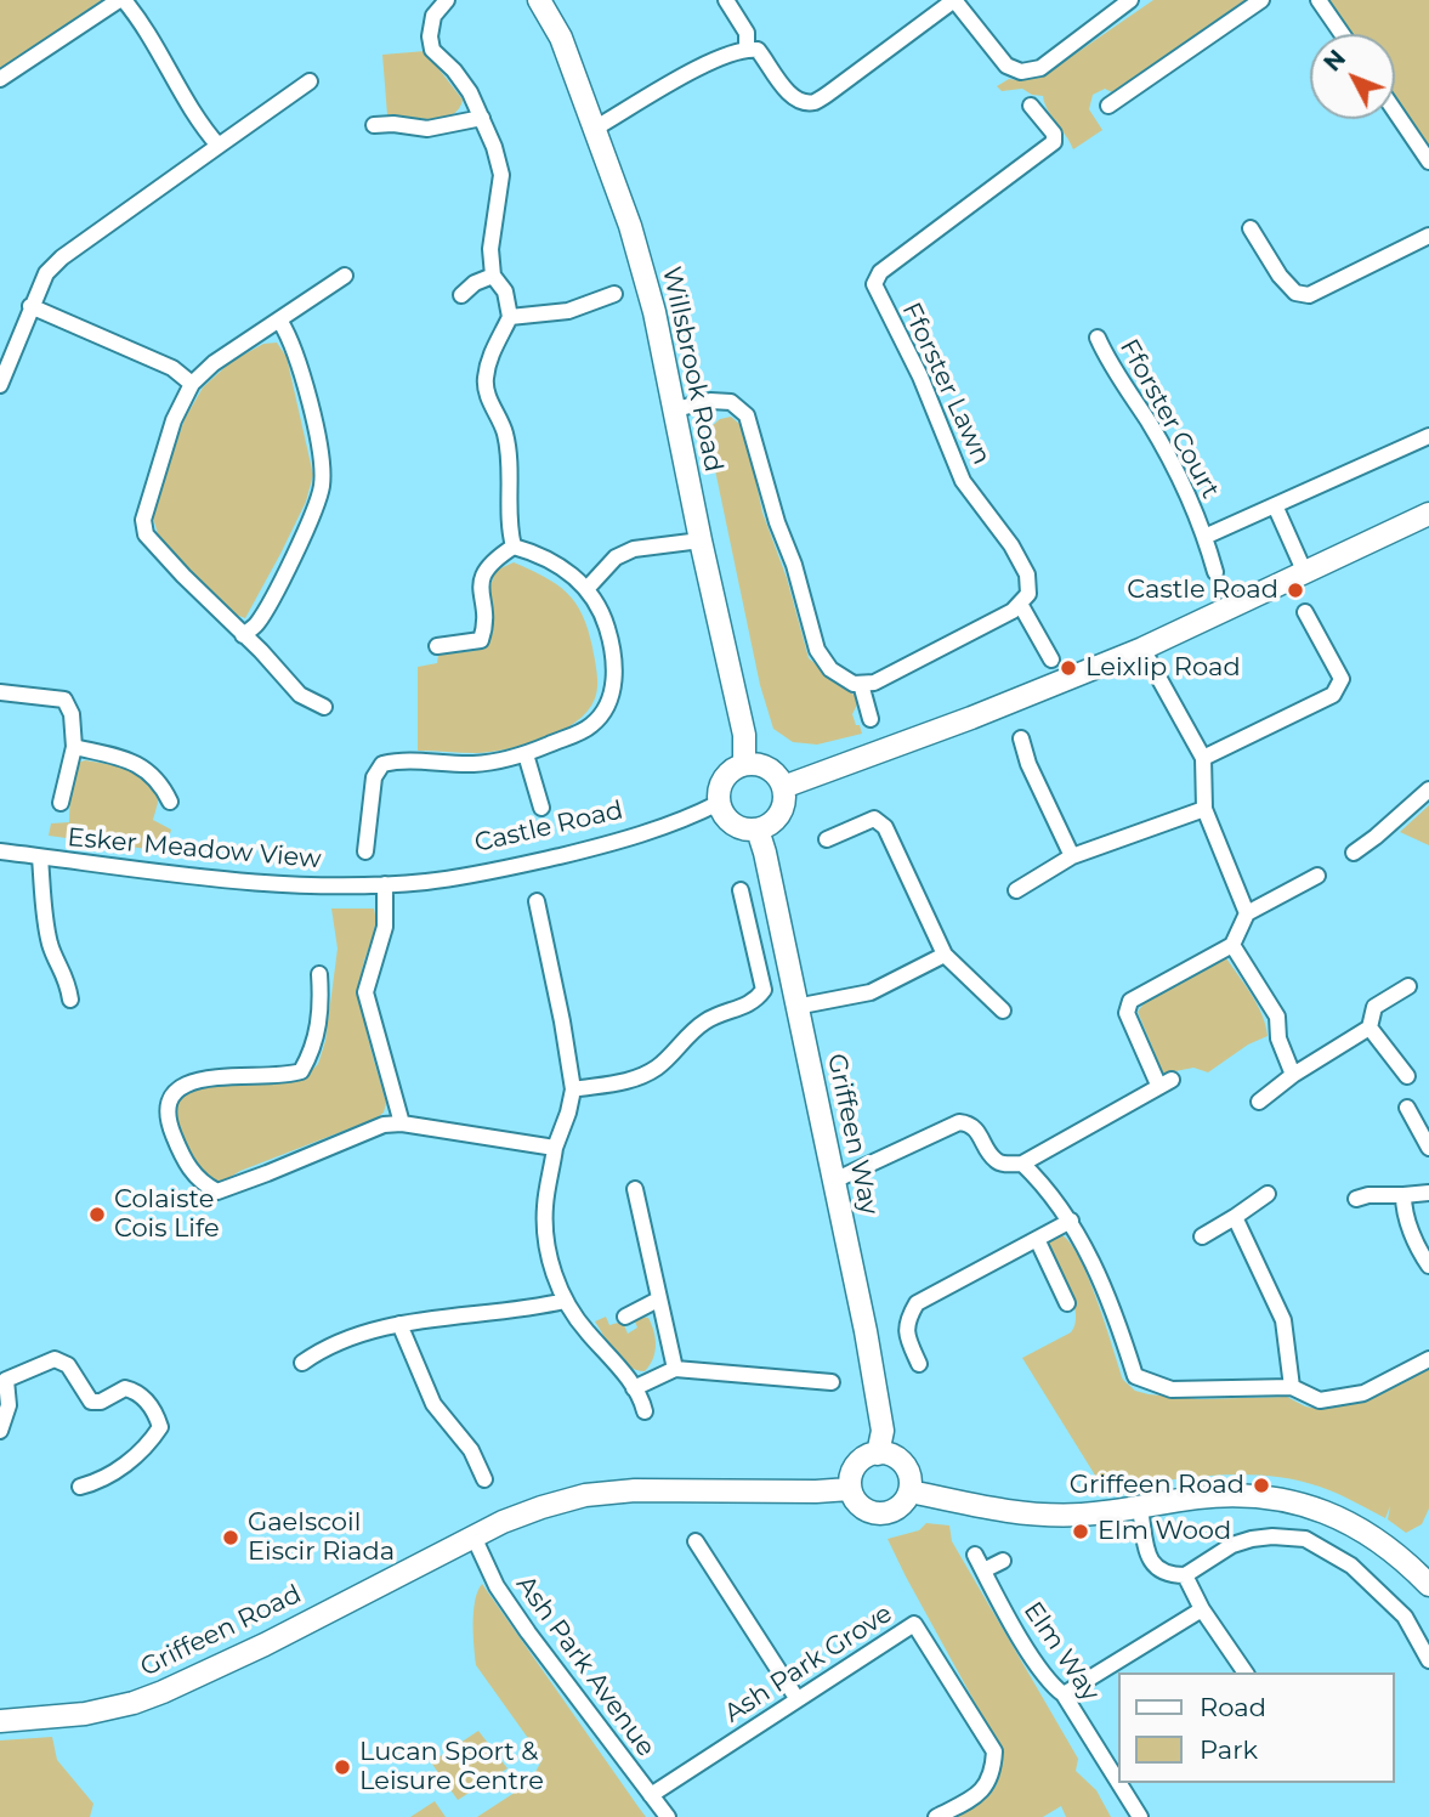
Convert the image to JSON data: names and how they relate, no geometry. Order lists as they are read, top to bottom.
{
  "streets": {
    "street": [
      "Willsbrook Road",
      "Fforster Lawn",
      "Fforster Court",
      "Castle Road",
      "Esker Meadow View",
      "Griffeen Way",
      "Griffeen Road",
      "Elm Way",
      "Ash Park Grove",
      "Ash Park Avenue"
    ]
  },
  "crossings": [
    ["Willsbrook Road", "Castle Road"],
    ["Willsbrook Road", "Griffeen Way"],
    ["Castle Road", "Esker Meadow View"],
    ["Castle Road", "Griffeen Way"],
    ["Griffeen Way", "Griffeen Road"],
    ["Griffeen Road", "Ash Park Avenue"],
    ["Ash Park Grove", "Ash Park Avenue"]
  ],
  "places": [
    "Castle Road",
    "Leixlip Road",
    "Colaiste Cois Life",
    "Griffeen Road",
    "Elm Wood",
    "Gaelscoil Eiscir Riada",
    "Lucan Sport & Leisure Centre"
  ],
  "legend": ["Road", "Park"],
  "north": "top left"
}
